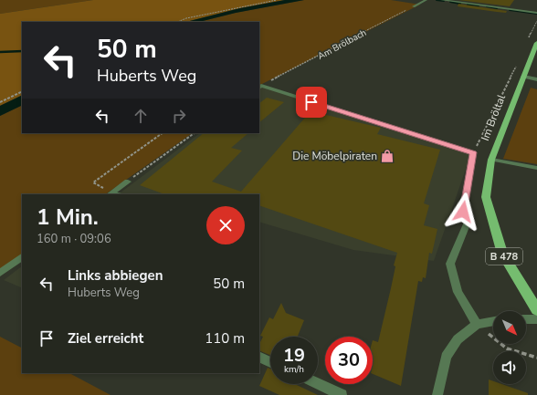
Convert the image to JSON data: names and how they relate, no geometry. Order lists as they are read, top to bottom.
{
  "streets": {
    "main road": ["Im Bröltal", "B 478"],
    "path": ["Am Brölbach"]
  },
  "places": {
    "shop": ["Die Möbelpiraten"]
  },
  "north": "bottom right",
  "page": {
    "turn": ["50 m", "Huberts Weg"],
    "heading": ["1 Min.", "160 m · 09:06"],
    "list": [
      {
        "name": "Links abbiegen",
        "note": "Huberts Weg",
        "value": "50 m"
      },
      {
        "name": "Ziel erreicht",
        "value": "110 m"
      }
    ],
    "speed": "19 km/h",
    "limit": "30"
  }
}
